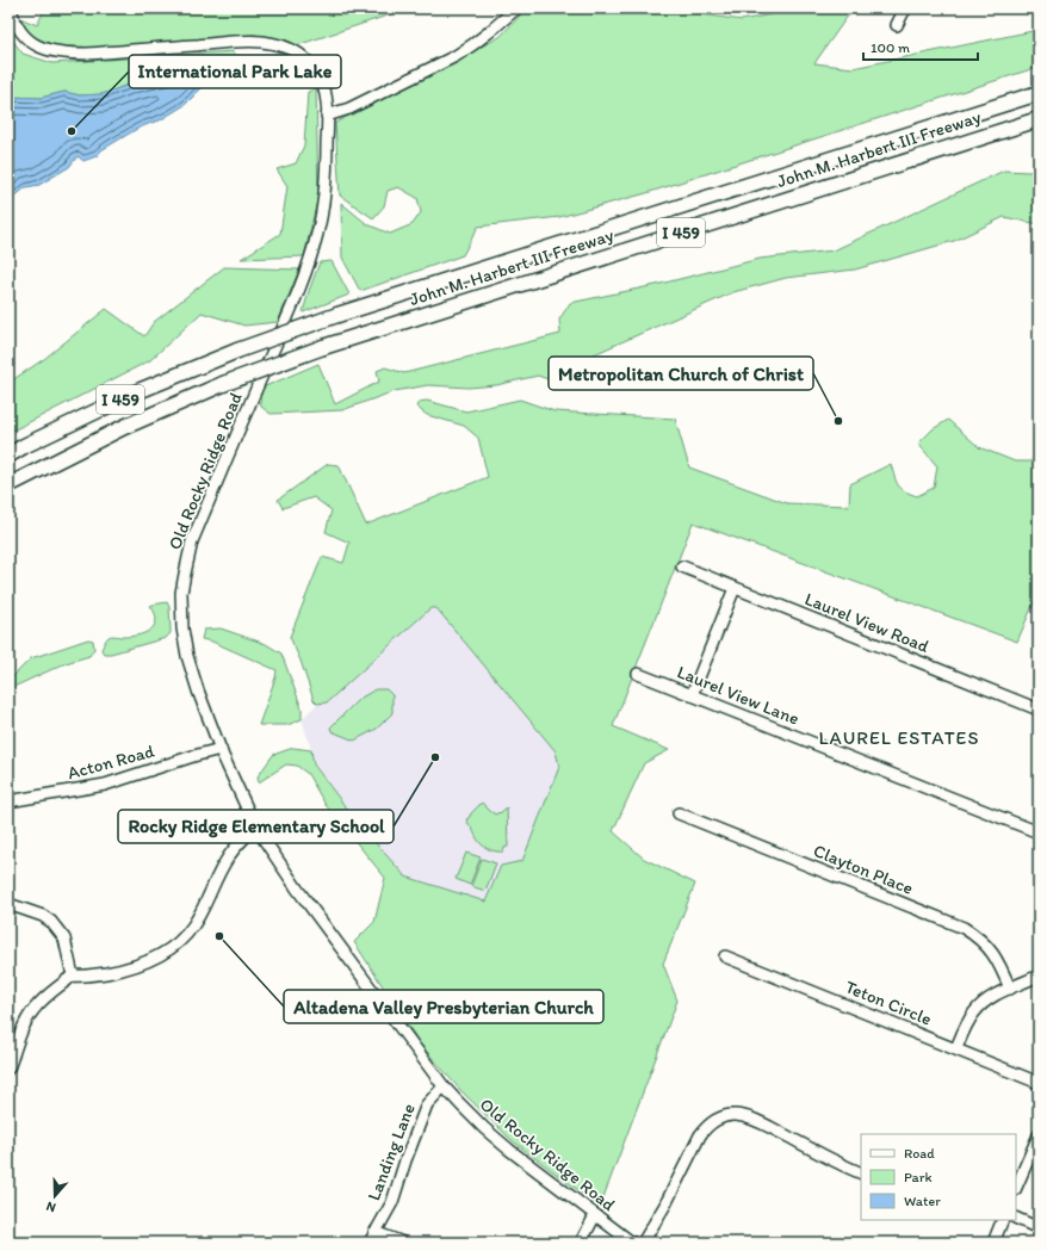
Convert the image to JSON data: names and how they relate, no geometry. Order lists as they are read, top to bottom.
{
  "streets": {
    "highway": ["John M. Harbert III Freeway", "I 459"],
    "street": [
      "Old Rocky Ridge Road",
      "Laurel View Road",
      "Laurel View Lane",
      "Acton Road",
      "Clayton Place",
      "Teton Circle",
      "Landing Lane"
    ]
  },
  "crossings": [
    ["Old Rocky Ridge Road", "Acton Road"],
    ["Old Rocky Ridge Road", "Landing Lane"]
  ],
  "districts": ["LAUREL ESTATES"],
  "places": [
    "International Park Lake",
    "Metropolitan Church of Christ",
    "Rocky Ridge Elementary School",
    "Altadena Valley Presbyterian Church"
  ],
  "legend": ["Road", "Park", "Water"],
  "scale_bar": "100 m",
  "north": "bottom"
}
